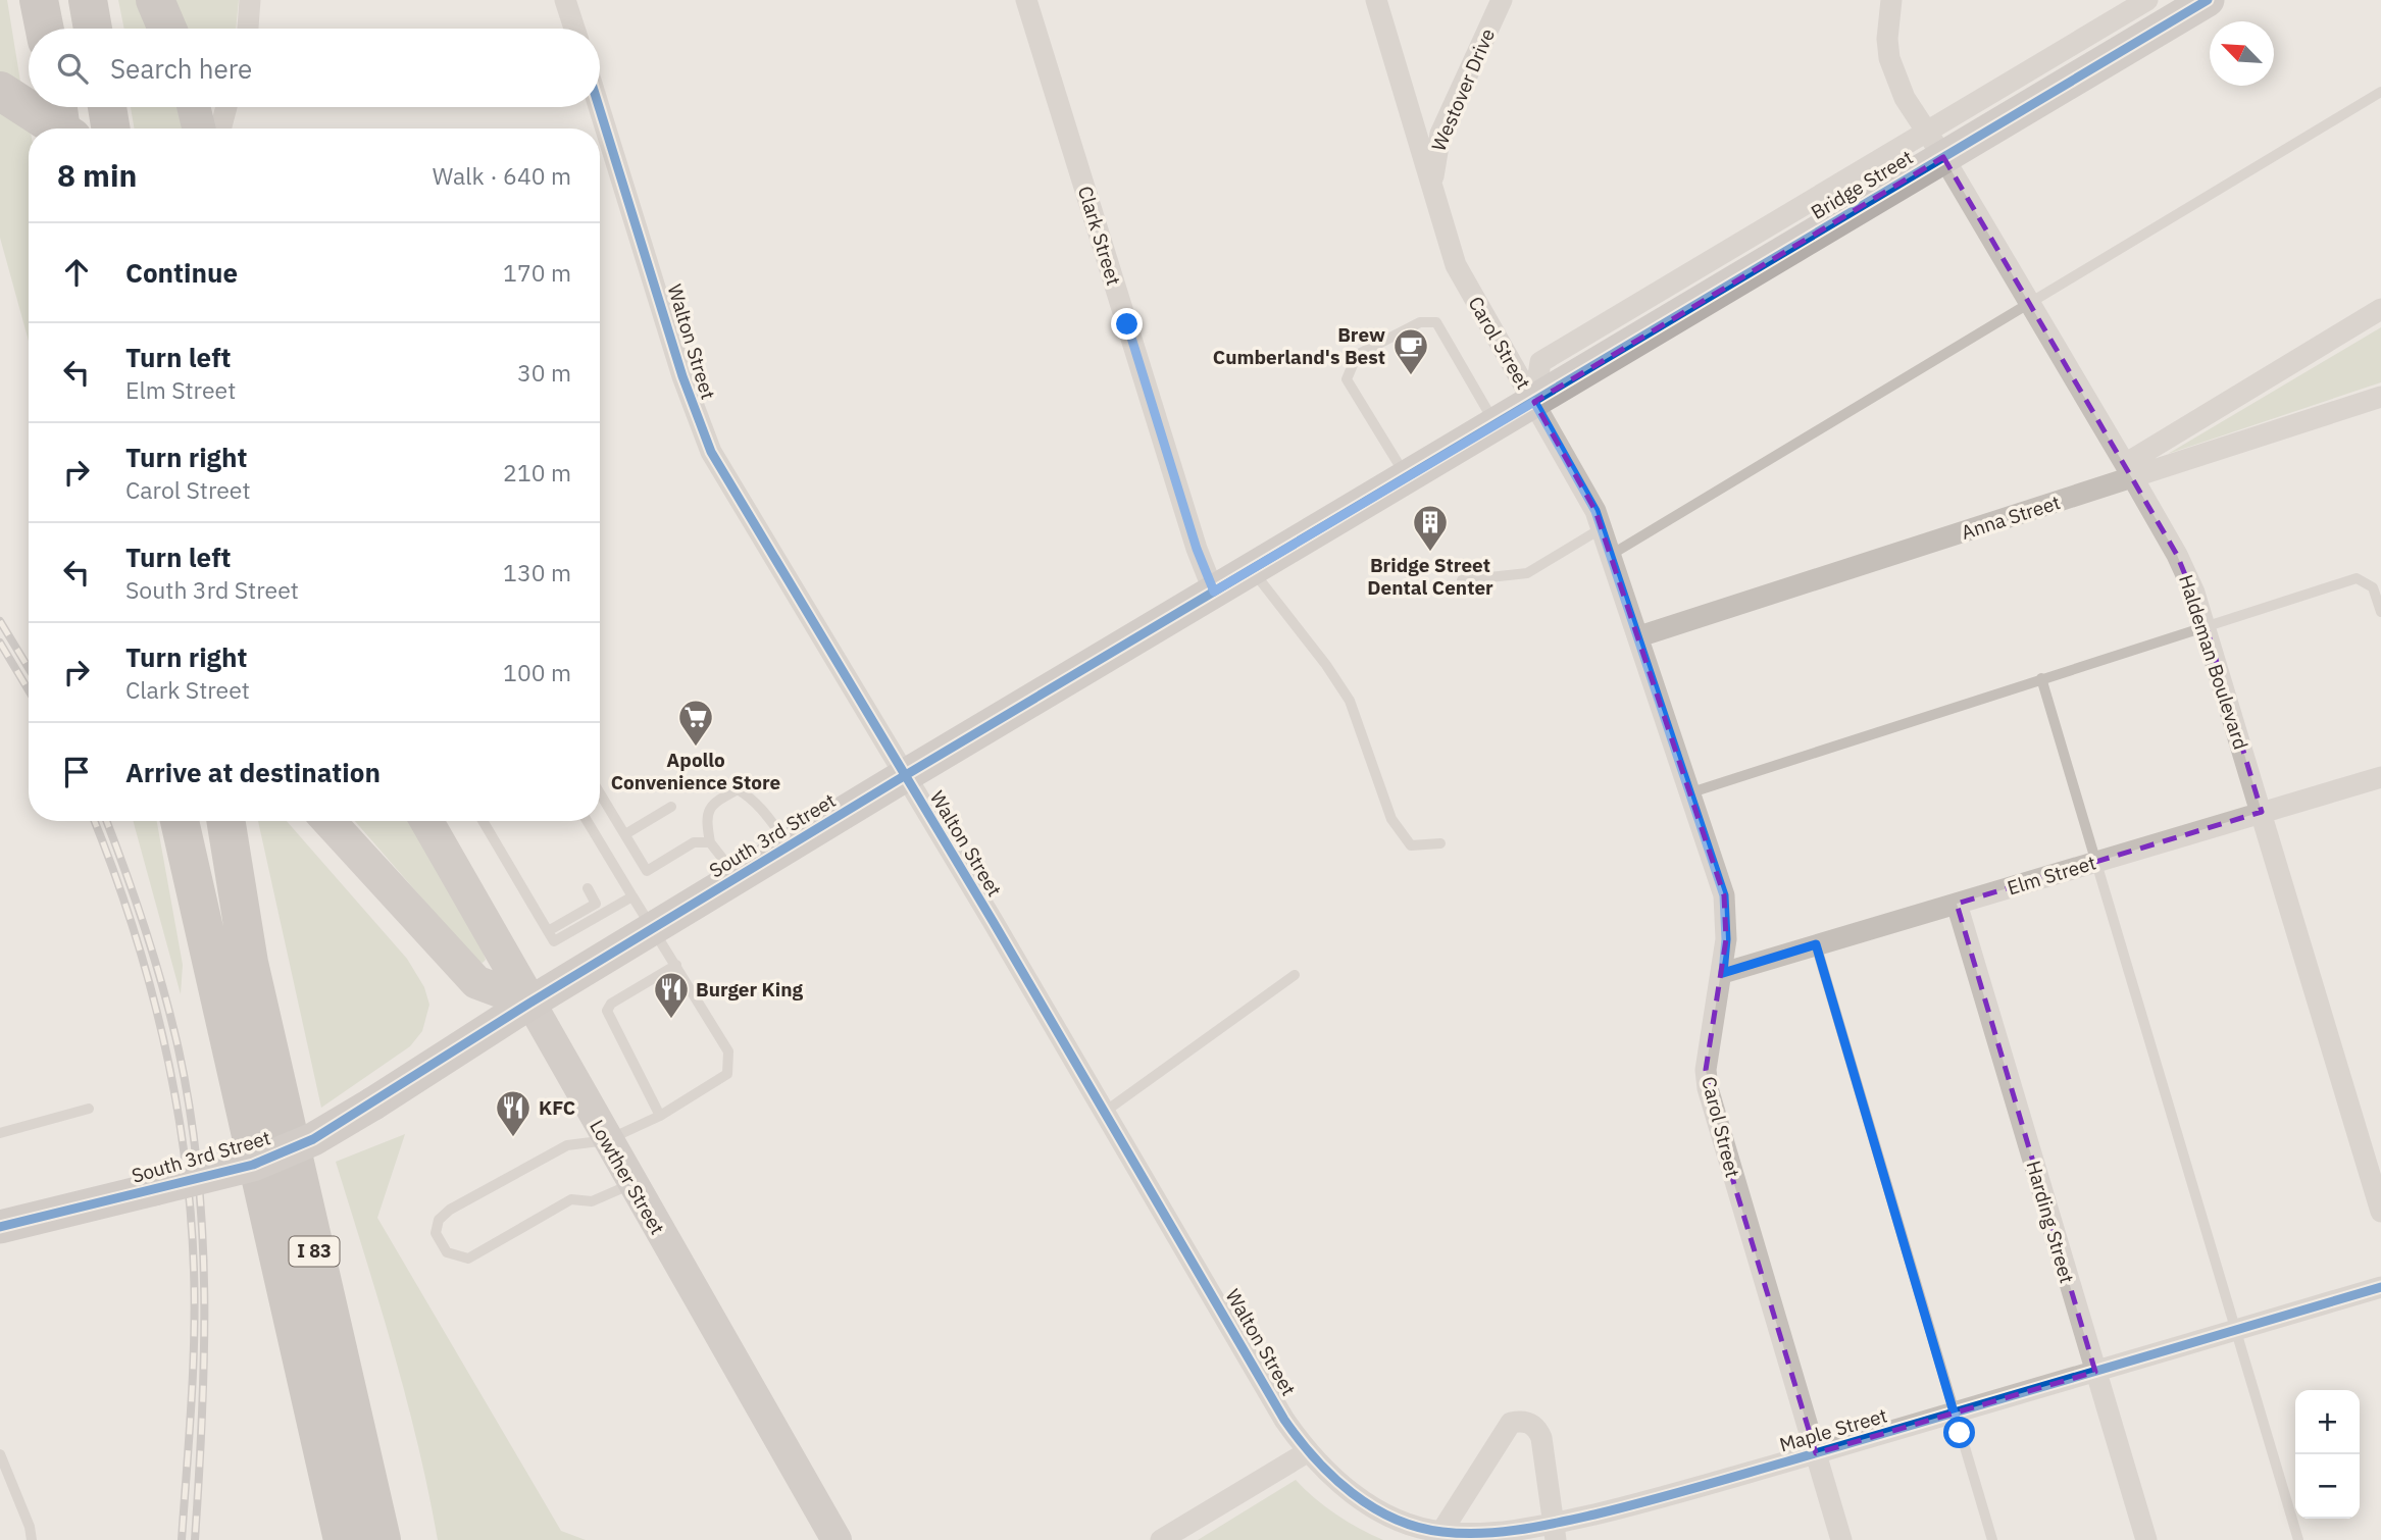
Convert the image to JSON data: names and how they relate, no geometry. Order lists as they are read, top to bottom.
{
  "streets": {
    "highway": ["I 83"],
    "main road": ["Bridge Street", "South 3rd Street", "Lowther Street"],
    "street": [
      "Westover Drive",
      "Clark Street",
      "Walton Street",
      "Carol Street",
      "Anna Street",
      "Haldeman Boulevard",
      "Elm Street",
      "Harding Street",
      "Maple Street"
    ]
  },
  "crossings": [
    ["Westover Drive", "Carol Street"],
    ["Bridge Street", "Carol Street"],
    ["Bridge Street", "Haldeman Boulevard"],
    ["Bridge Street", "South 3rd Street"],
    ["Clark Street", "South 3rd Street"],
    ["Walton Street", "South 3rd Street"],
    ["Walton Street", "Maple Street"],
    ["Carol Street", "Anna Street"],
    ["Carol Street", "South 3rd Street"],
    ["Carol Street", "Elm Street"],
    ["Carol Street", "Maple Street"],
    ["Anna Street", "Haldeman Boulevard"],
    ["Haldeman Boulevard", "Elm Street"],
    ["South 3rd Street", "Lowther Street"],
    ["Elm Street", "Harding Street"],
    ["Harding Street", "Maple Street"]
  ],
  "places": {
    "cafe": ["Brew Cumberland's Best"],
    "building": ["Bridge Street Dental Center"],
    "supermarket": ["Apollo Convenience Store"],
    "restaurant": ["Burger King", "KFC"]
  },
  "north": "top left",
  "page": {
    "search": "Search here",
    "heading": ["8 min", "Walk · 640 m"],
    "list": [
      ["Continue", "170 m"],
      ["Turn left", "Elm Street", "30 m"],
      ["Turn right", "Carol Street", "210 m"],
      ["Turn left", "South 3rd Street", "130 m"],
      ["Turn right", "Clark Street", "100 m"],
      "Arrive at destination"
    ],
    "map_buttons": ["+", "−"]
  }
}
